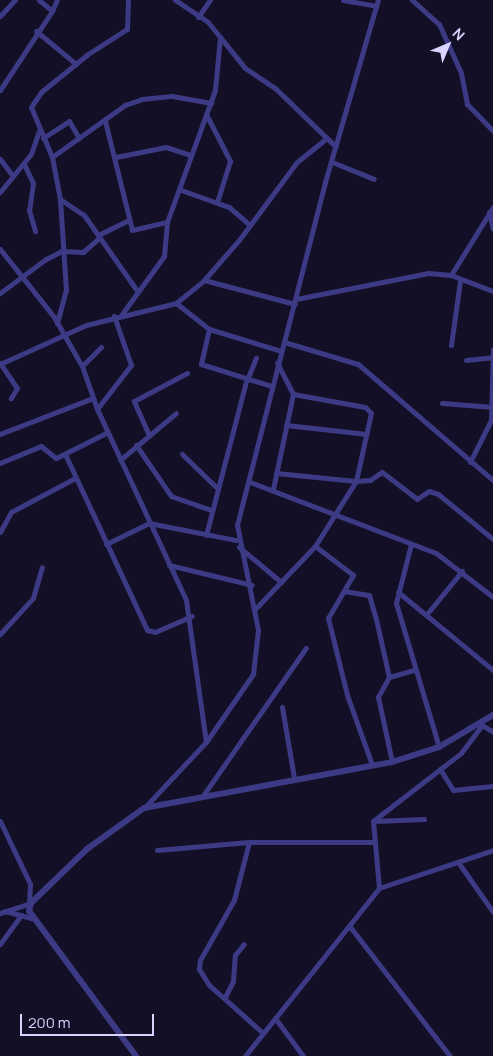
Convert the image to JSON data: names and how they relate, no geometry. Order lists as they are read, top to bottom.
{
  "scale_bar": "200 m",
  "north": "top right"
}
